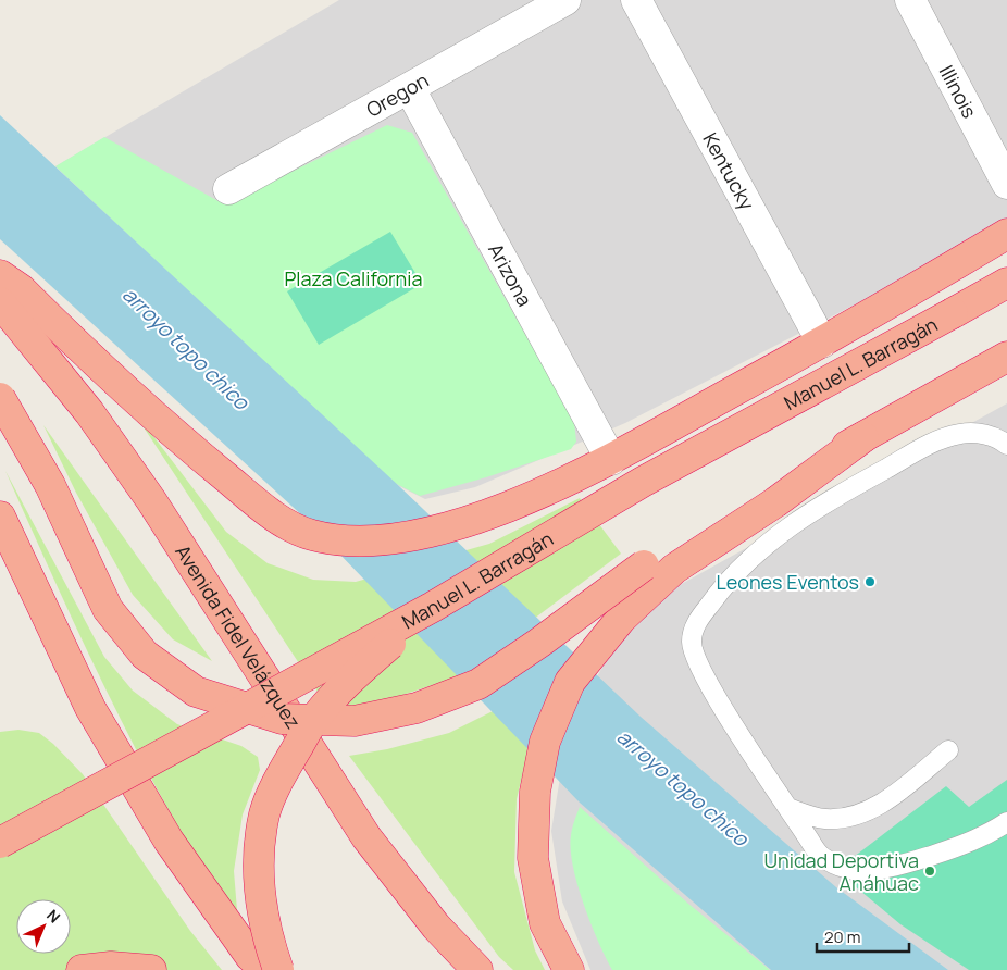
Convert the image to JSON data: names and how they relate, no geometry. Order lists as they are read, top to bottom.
{
  "streets": {
    "highway": ["Manuel L. Barragán", "Avenida Fidel Velázquez"],
    "street": [
      "Illinois",
      "Oregon",
      "Kentucky",
      "Arizona"
    ]
  },
  "crossings": [
    ["Oregon", "Arizona"]
  ],
  "water": ["arroyo topo chico"],
  "parks": ["Plaza California"],
  "places": ["Leones Eventos", "Unidad Deportiva Anáhuac"],
  "scale_bar": "20 m",
  "north": "top right"
}
